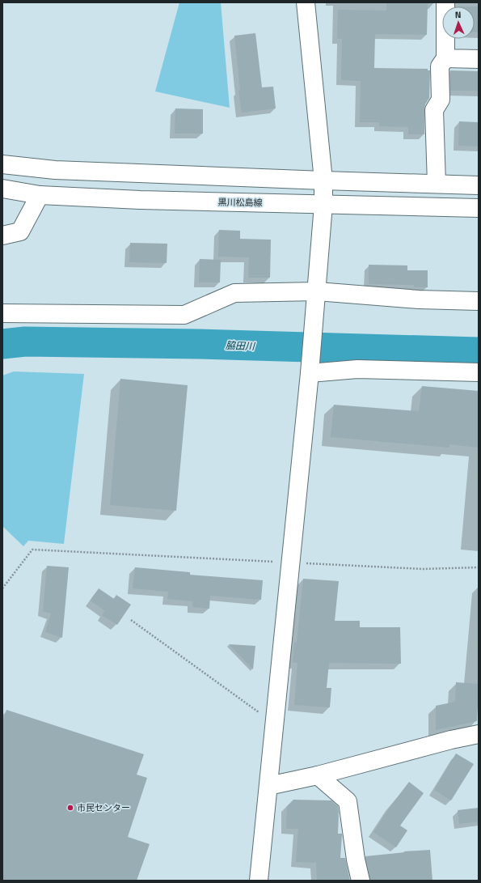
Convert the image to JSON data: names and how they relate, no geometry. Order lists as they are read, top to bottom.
{
  "streets": {
    "street": ["黒川松島線"]
  },
  "water": ["脇田川"],
  "places": ["市民センター"],
  "north": "top"
}
